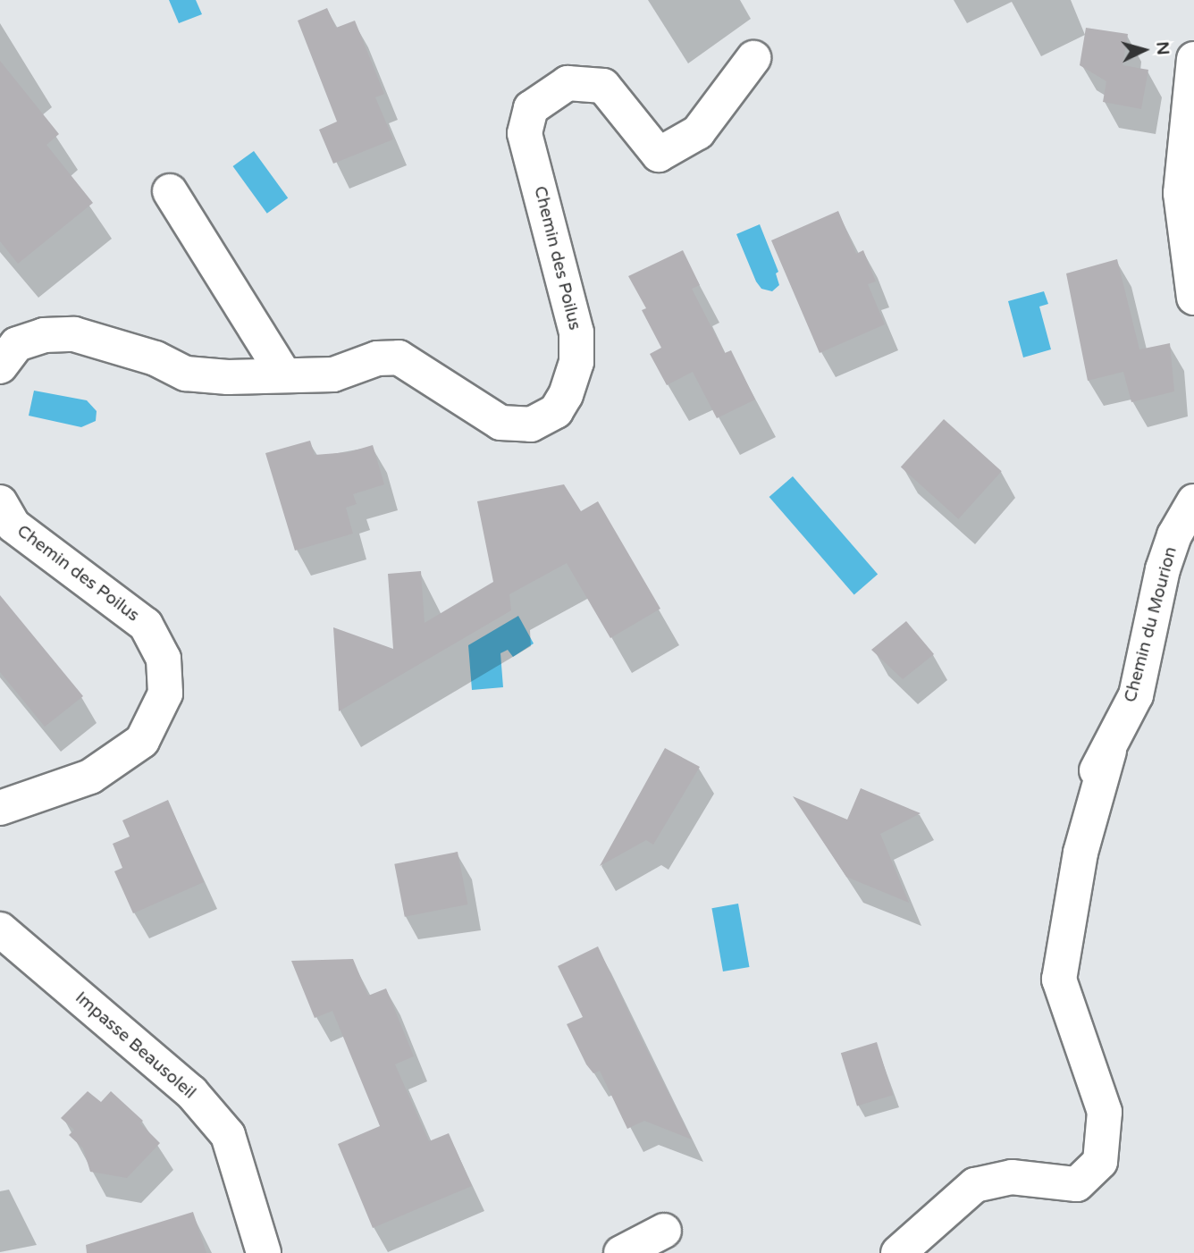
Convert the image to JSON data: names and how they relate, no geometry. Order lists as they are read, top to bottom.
{
  "streets": {
    "street": ["Chemin des Poilus", "Chemin du Mourion", "Impasse Beausoleil"]
  },
  "north": "right"
}
